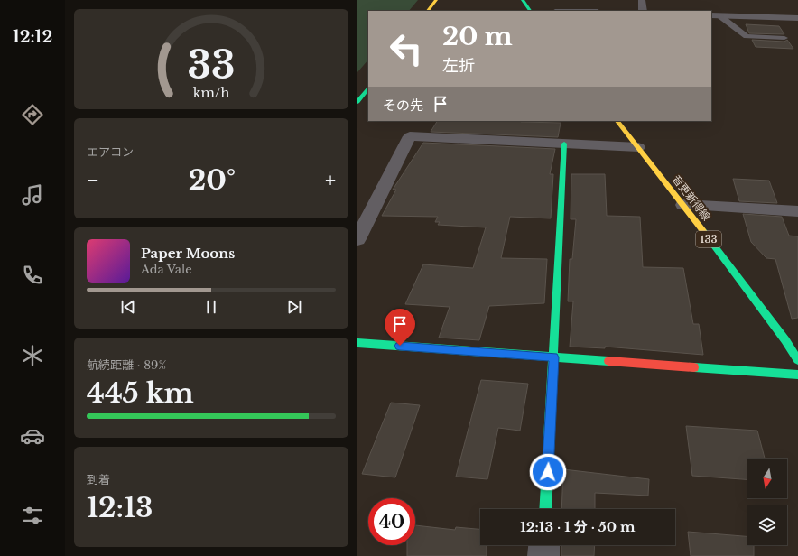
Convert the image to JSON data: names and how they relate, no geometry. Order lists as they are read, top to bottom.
{
  "streets": {
    "main road": ["音更新得線", "133"]
  },
  "north": "bottom",
  "page": {
    "tabs": "12:12",
    "turn": ["20 m", "左折"],
    "then": "その先",
    "tile": [
      "エアコン",
      ["航続距離 · 89%", "445 km"],
      ["到着", "12:13"]
    ],
    "heat": ["−", "20°", "+"],
    "song": ["Paper Moons", "Ada Vale"],
    "limit": "40",
    "trip": "12:13 · 1 分 · 50 m",
    "gauge": ["33", "km/h"]
  }
}
